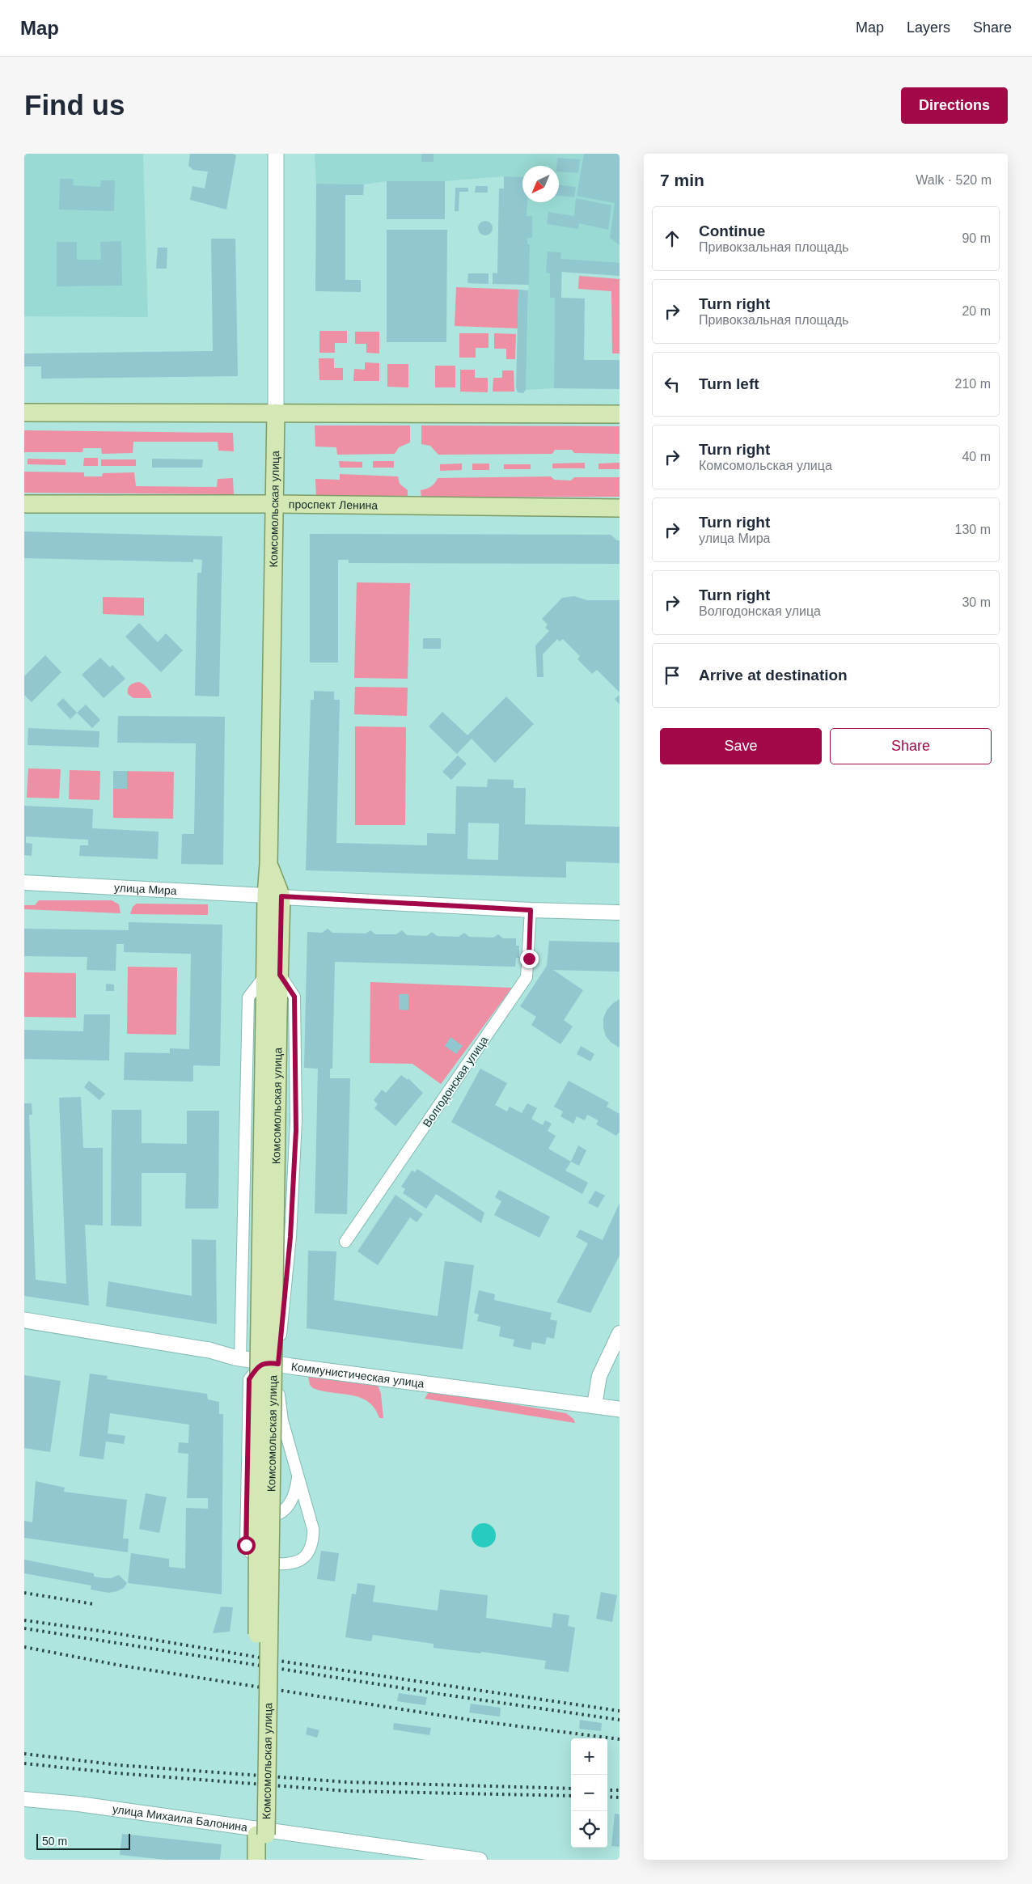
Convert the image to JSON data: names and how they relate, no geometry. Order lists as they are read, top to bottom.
{
  "streets": {
    "main road": ["проспект Ленина", "Комсомольская улица", "Коммунистическая улица"],
    "street": ["улица Мира", "Волгодонская улица", "улица Михаила Балонина"]
  },
  "crossings": [
    ["проспект Ленина", "Комсомольская улица"],
    ["Комсомольская улица", "улица Мира"],
    ["улица Мира", "Волгодонская улица"]
  ],
  "scale_bar": "50 m",
  "north": "bottom left",
  "page": {
    "header": "Map",
    "nav": ["Map", "Layers", "Share"],
    "buttons": [
      "Directions",
      ["Save", "Share"]
    ],
    "title": "Find us",
    "heading": ["7 min", "Walk · 520 m"],
    "list": [
      ["Continue", "Привокзальная площадь", "90 m"],
      ["Turn right", "Привокзальная площадь", "20 m"],
      ["Turn left", "210 m"],
      ["Turn right", "Комсомольская улица", "40 m"],
      ["Turn right", "улица Мира", "130 m"],
      ["Turn right", "Волгодонская улица", "30 m"],
      "Arrive at destination"
    ],
    "map_buttons": ["+", "−"],
    "scale": "50 m"
  }
}
